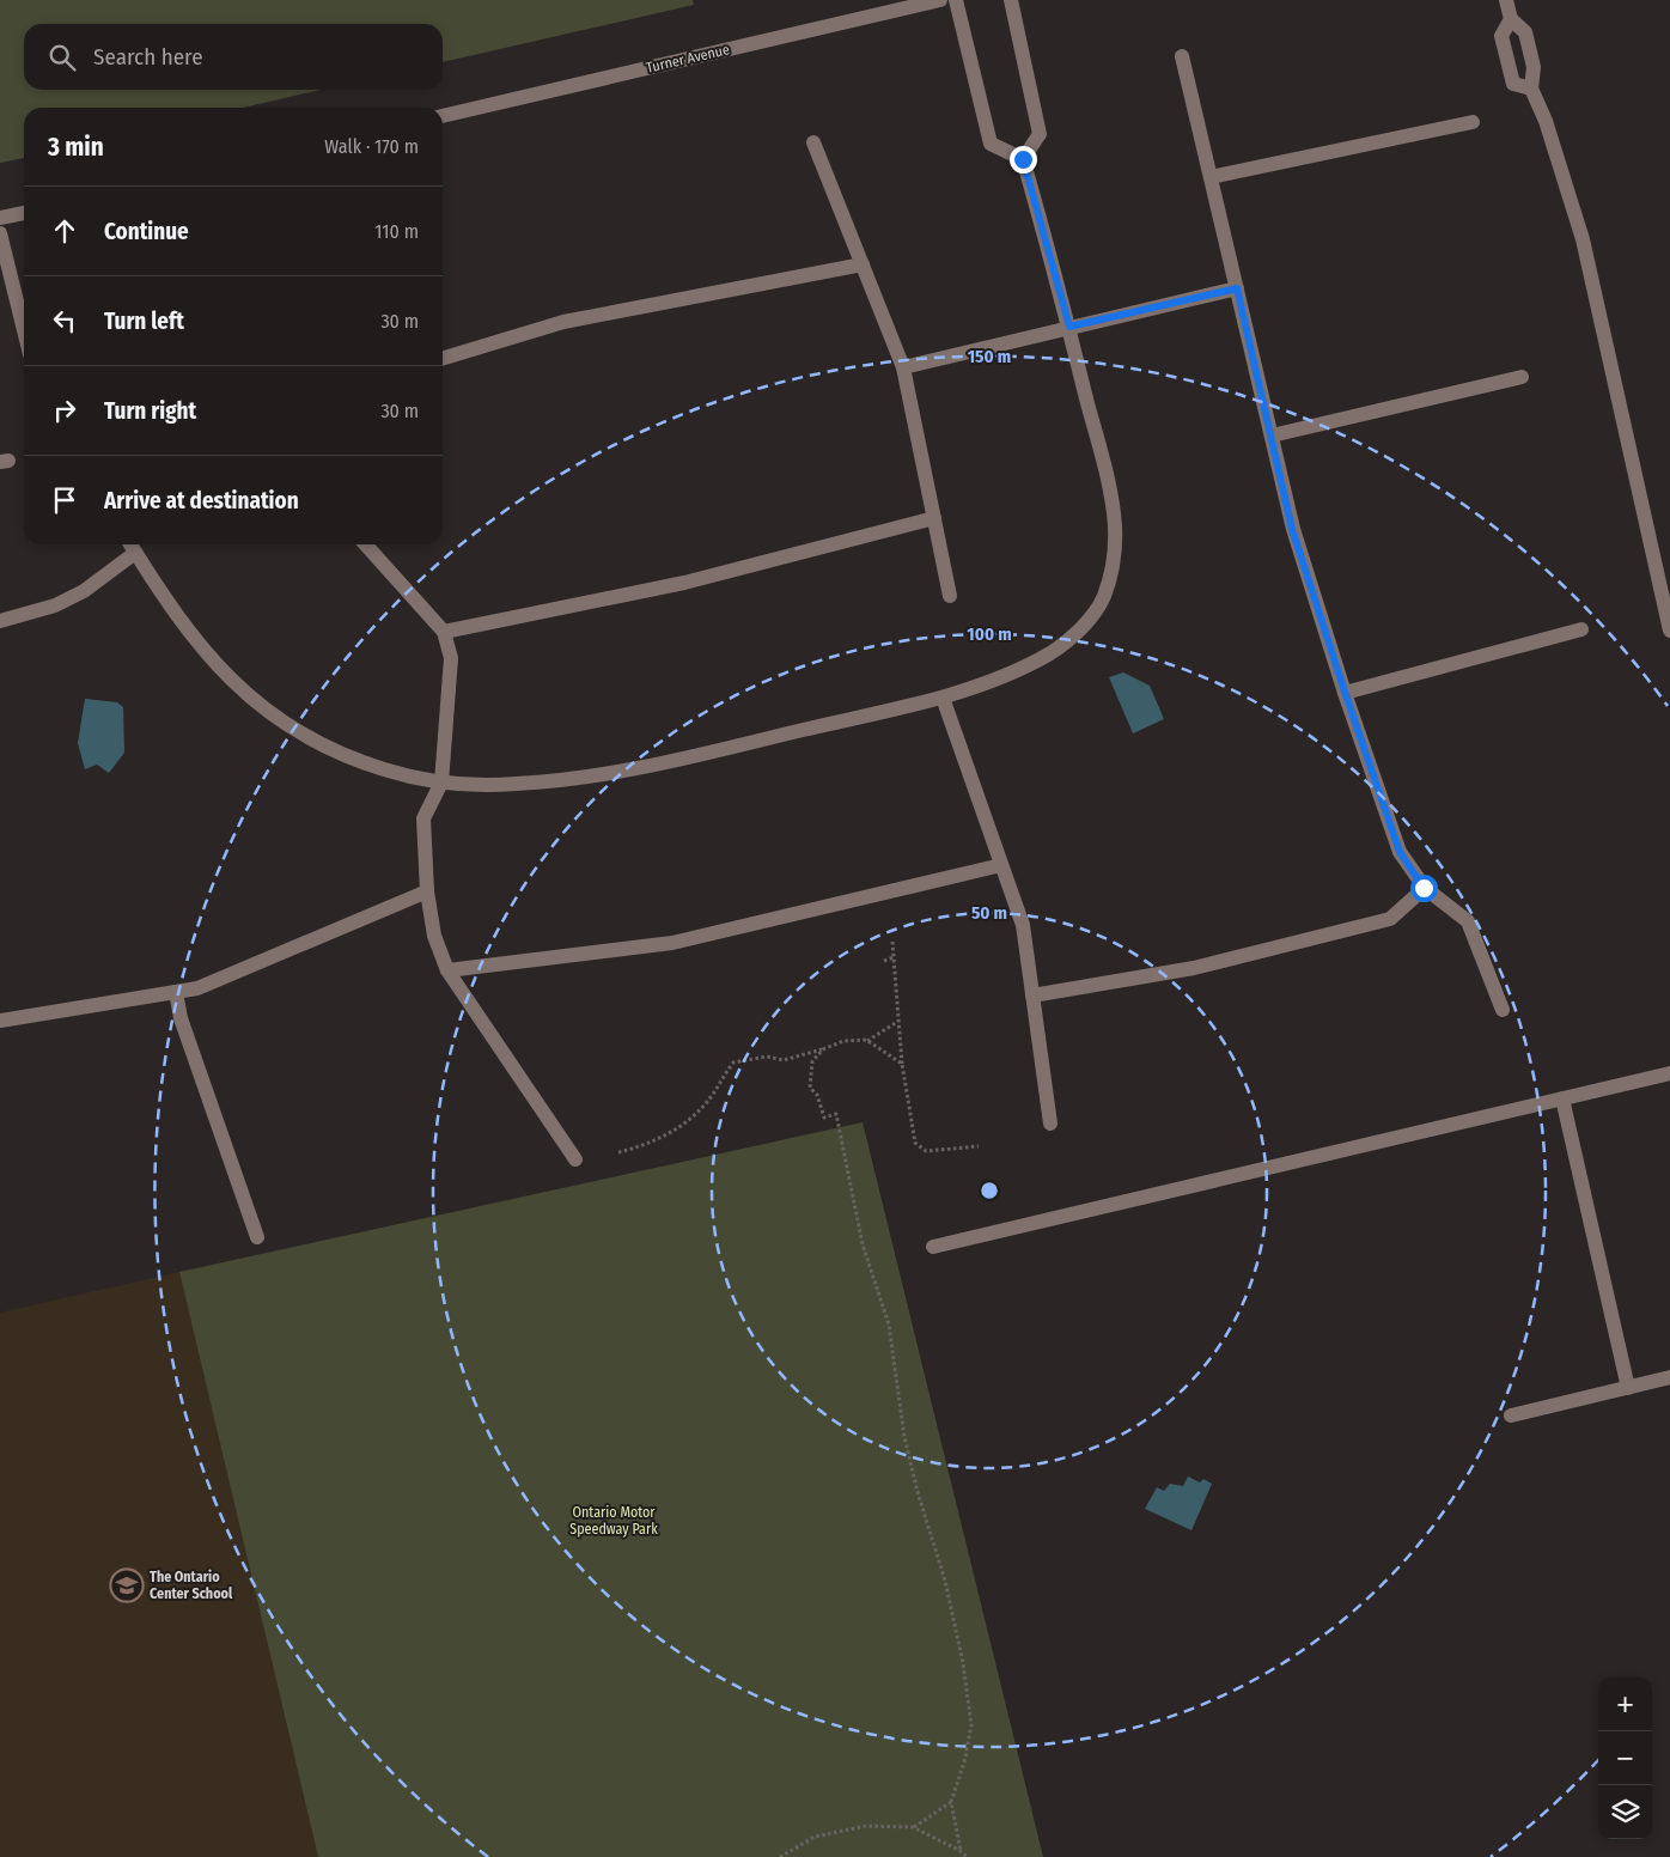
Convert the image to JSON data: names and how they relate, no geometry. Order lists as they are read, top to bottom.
{
  "streets": {
    "street": ["Turner Avenue"]
  },
  "parks": ["Ontario Motor Speedway Park"],
  "places": {
    "school or university": ["The Ontario Center School"]
  },
  "page": {
    "search": "Search here",
    "heading": ["3 min", "Walk · 170 m"],
    "list": [
      ["Continue", "110 m"],
      ["Turn left", "30 m"],
      ["Turn right", "30 m"],
      "Arrive at destination"
    ],
    "map_buttons": ["+", "−"]
  },
  "rings": ["150 m", "100 m", "50 m"]
}
